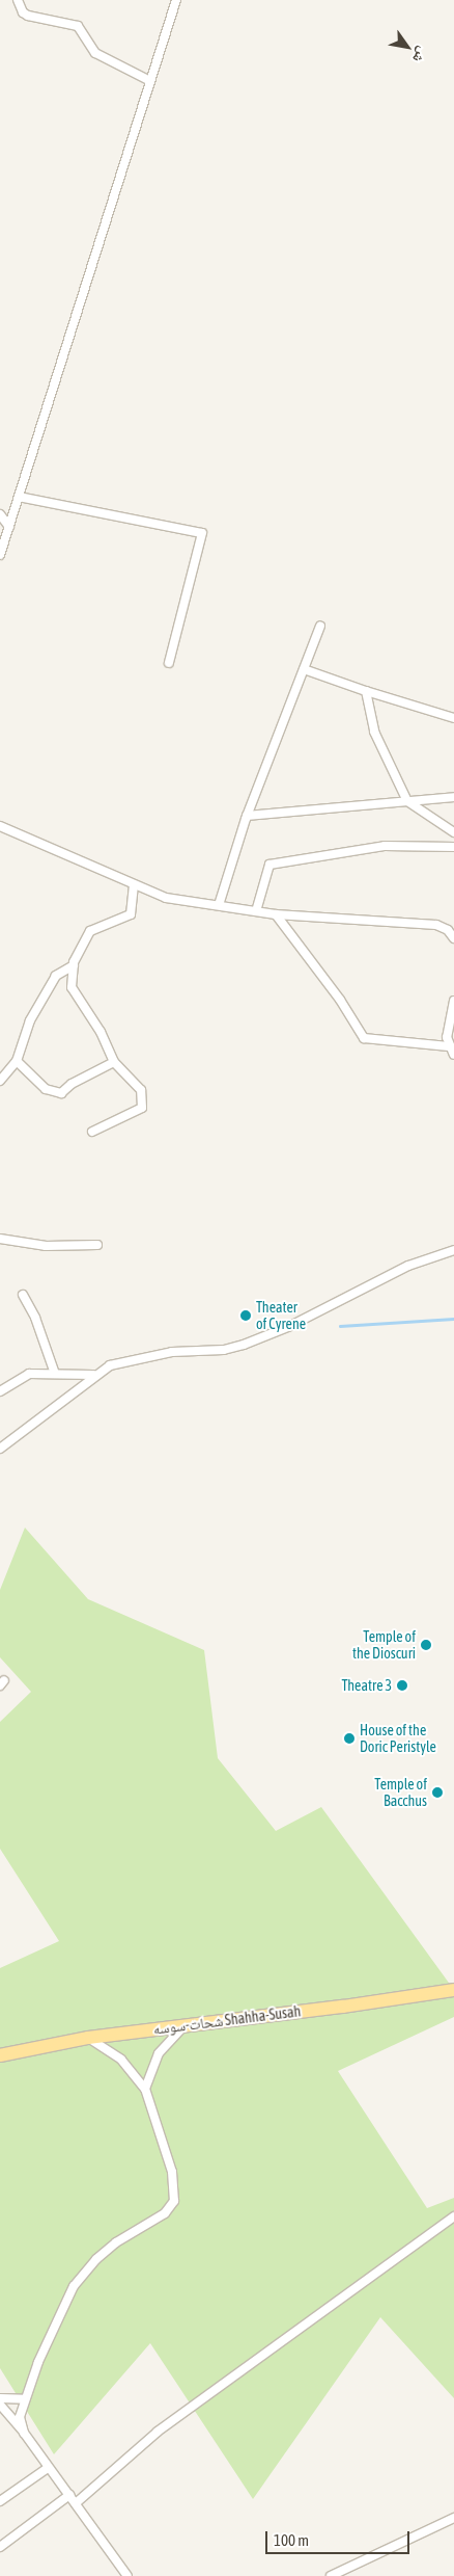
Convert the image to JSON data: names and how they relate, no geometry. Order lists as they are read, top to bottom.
{
  "streets": {
    "main road": ["شحات-سوسه Shahha-Susah"]
  },
  "places": [
    "Theater of Cyrene",
    "Temple of the Dioscuri",
    "Theatre 3",
    "House of the Doric Peristyle",
    "Temple of Bacchus"
  ],
  "scale_bar": "100 m",
  "north": "bottom right"
}
